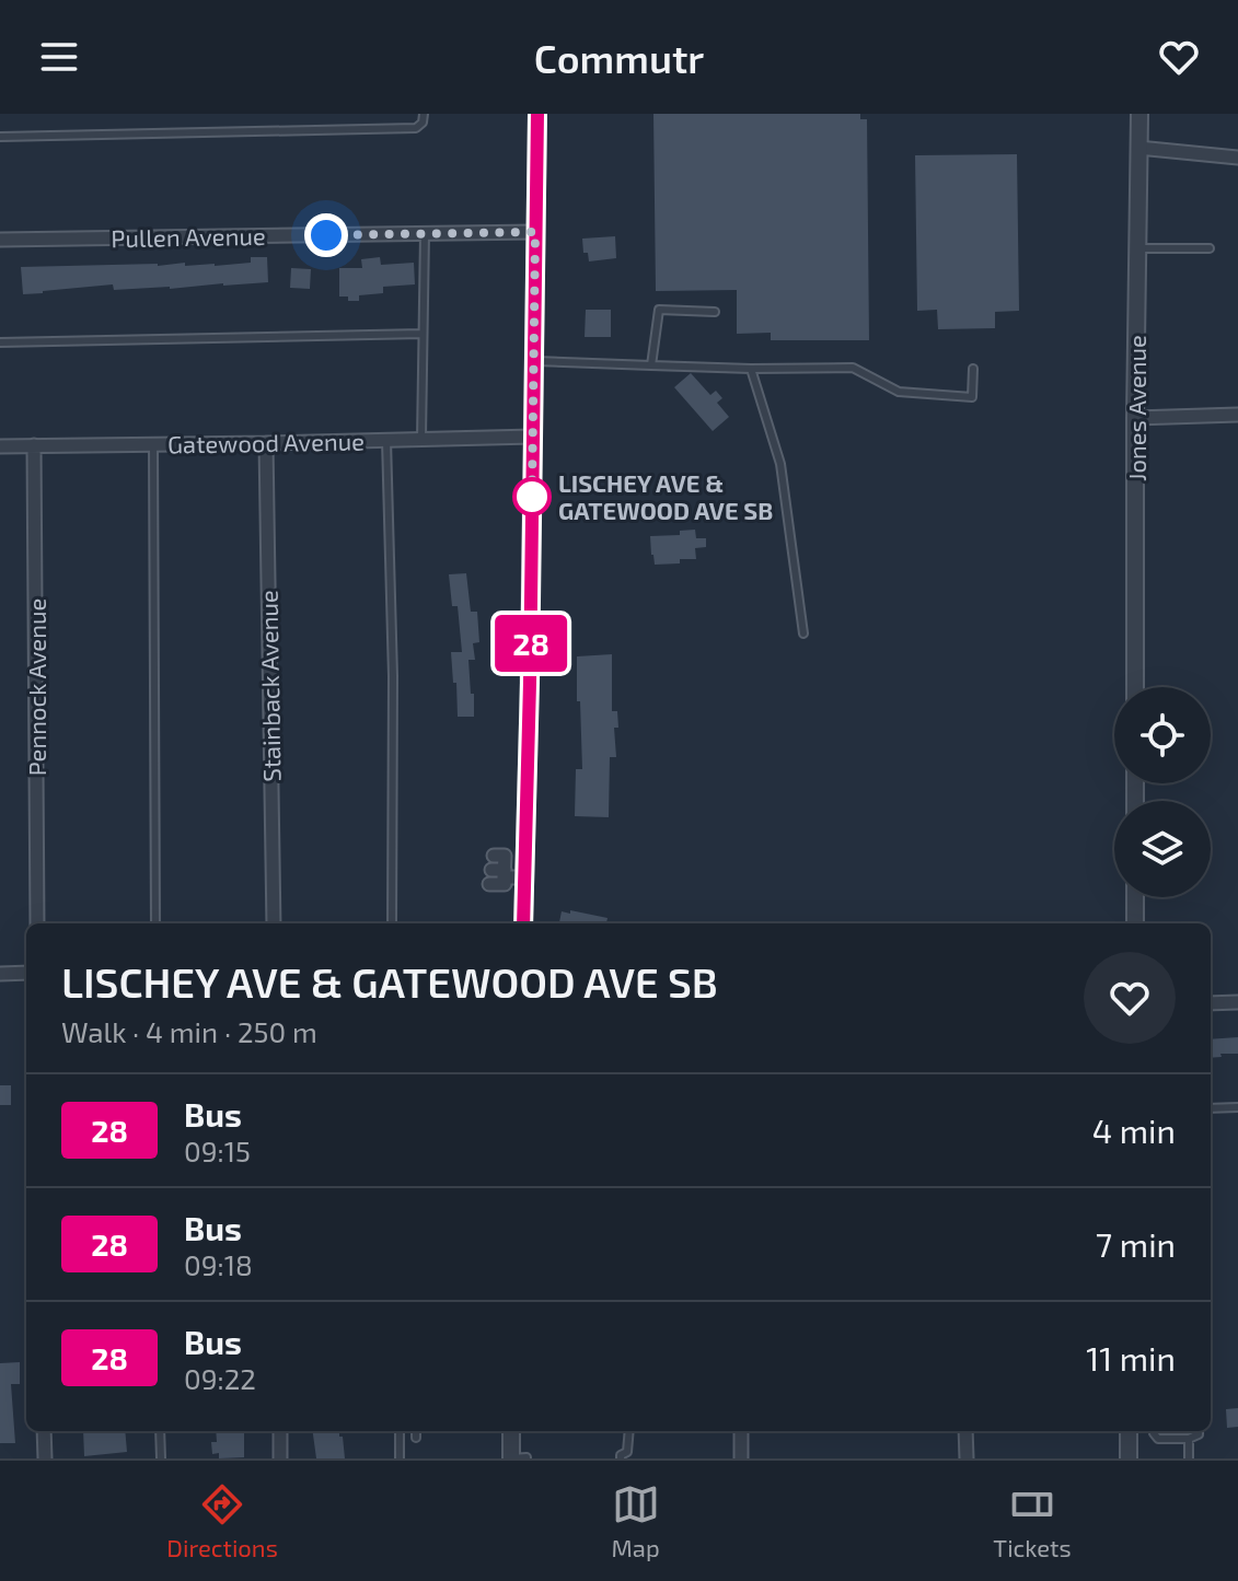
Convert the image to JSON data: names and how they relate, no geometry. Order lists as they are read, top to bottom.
{
  "streets": {
    "street": [
      "Pullen Avenue",
      "Jones Avenue",
      "Gatewood Avenue",
      "Stainback Avenue",
      "Pennock Avenue"
    ]
  },
  "crossings": [
    ["Gatewood Avenue", "Stainback Avenue"],
    ["Gatewood Avenue", "Pennock Avenue"]
  ],
  "places": ["LISCHEY AVE & GATEWOOD AVE SB"],
  "lines": ["bus line 28"],
  "page": {
    "header": "Commutr",
    "on_map": "28",
    "heading": ["LISCHEY AVE & GATEWOOD AVE SB", "Walk · 4 min · 250 m"],
    "list": [
      {
        "mark": "28",
        "name": "Bus",
        "note": "09:15",
        "value": "4 min"
      },
      {
        "mark": "28",
        "name": "Bus",
        "note": "09:18",
        "value": "7 min"
      },
      {
        "mark": "28",
        "name": "Bus",
        "note": "09:22",
        "value": "11 min"
      }
    ],
    "tabs": ["Directions", "Map", "Tickets"]
  }
}
